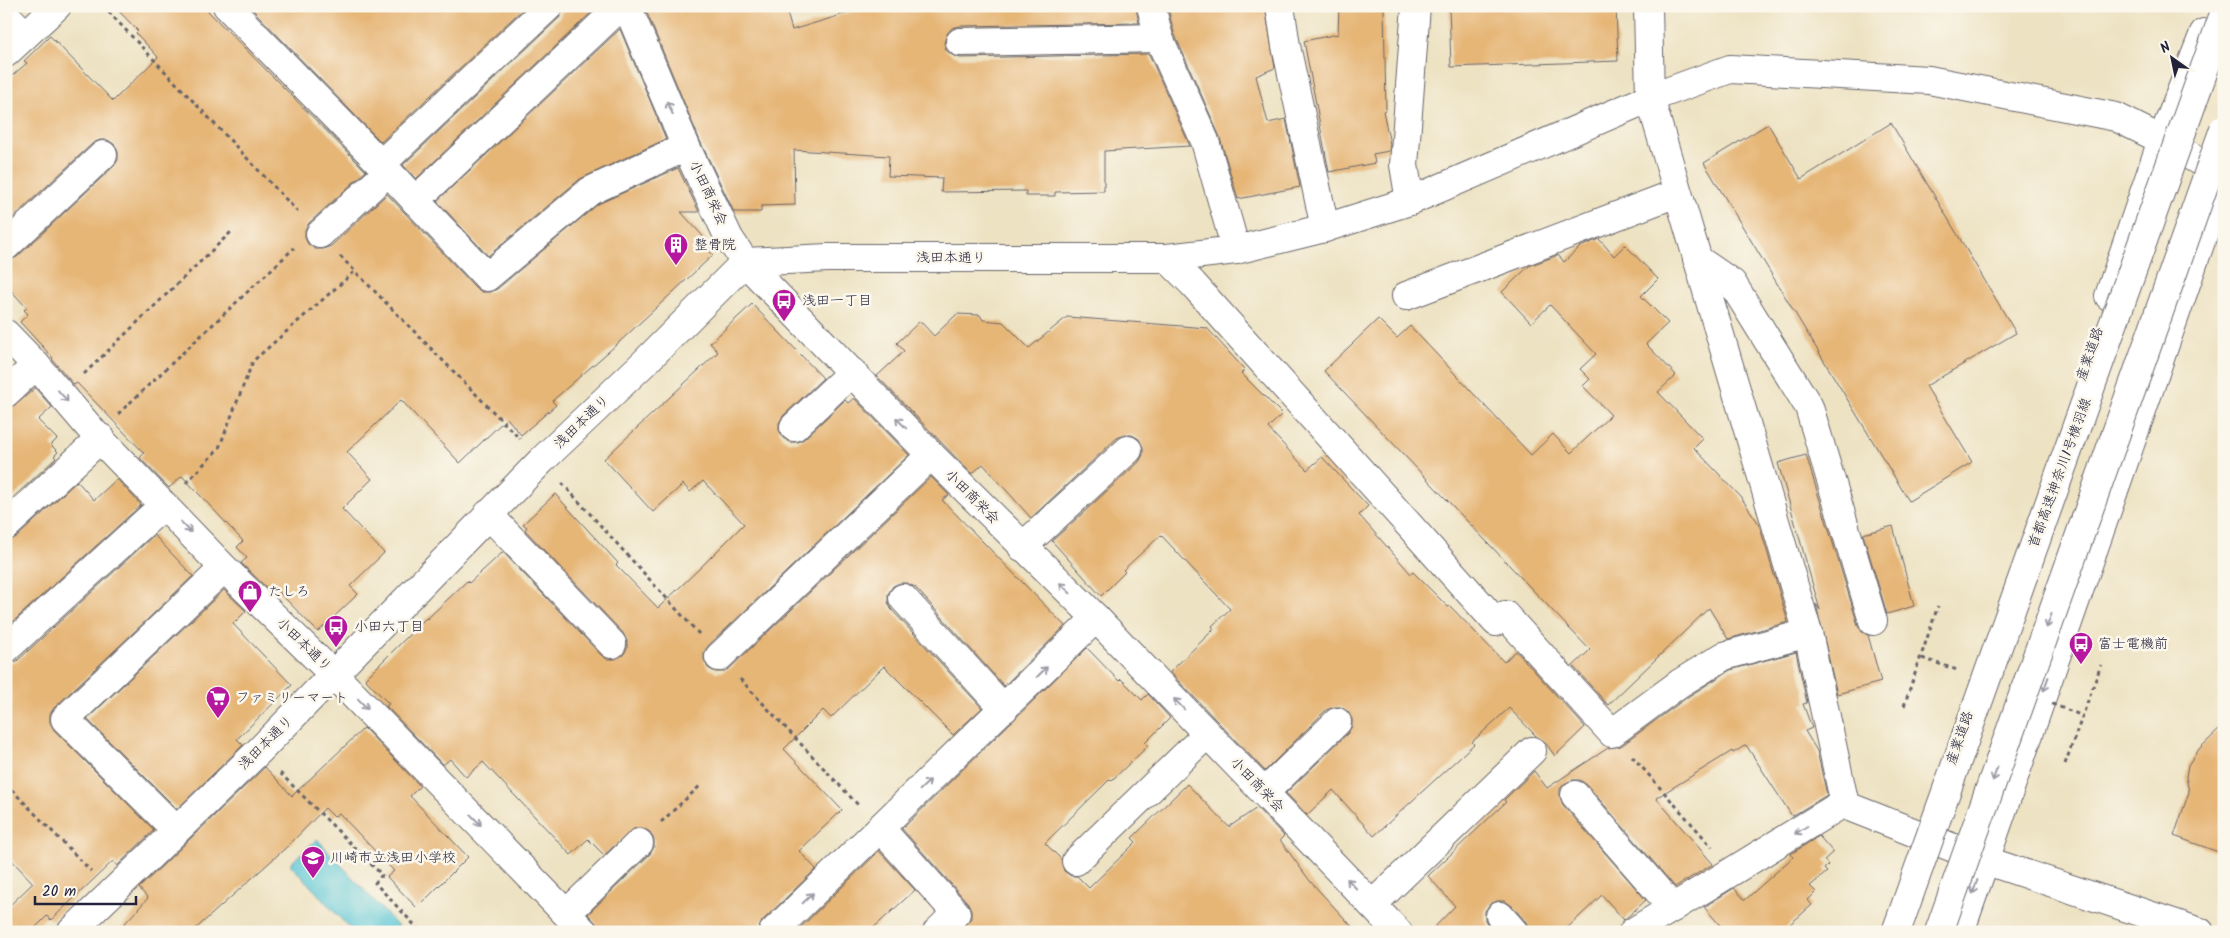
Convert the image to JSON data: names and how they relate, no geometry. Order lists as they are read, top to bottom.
{
  "streets": {
    "main road": [
      "小田商栄会",
      "浅田本通り",
      "産業道路",
      "首都高速神奈川1号横羽線",
      "小田本通り"
    ]
  },
  "crossings": [
    ["小田商栄会", "浅田本通り"],
    ["浅田本通り", "産業道路"],
    ["浅田本通り", "小田本通り"],
    ["産業道路", "首都高速神奈川1号横羽線"]
  ],
  "one_way": ["小田商栄会"],
  "places": {
    "building": ["整骨院"],
    "bus stop": ["浅田一丁目", "小田六丁目", "富士電機前"],
    "shop": ["たしろ"],
    "supermarket": ["ファミリーマート"],
    "school or university": ["川崎市立浅田小学校"]
  },
  "scale_bar": "20 m",
  "north": "top left"
}
